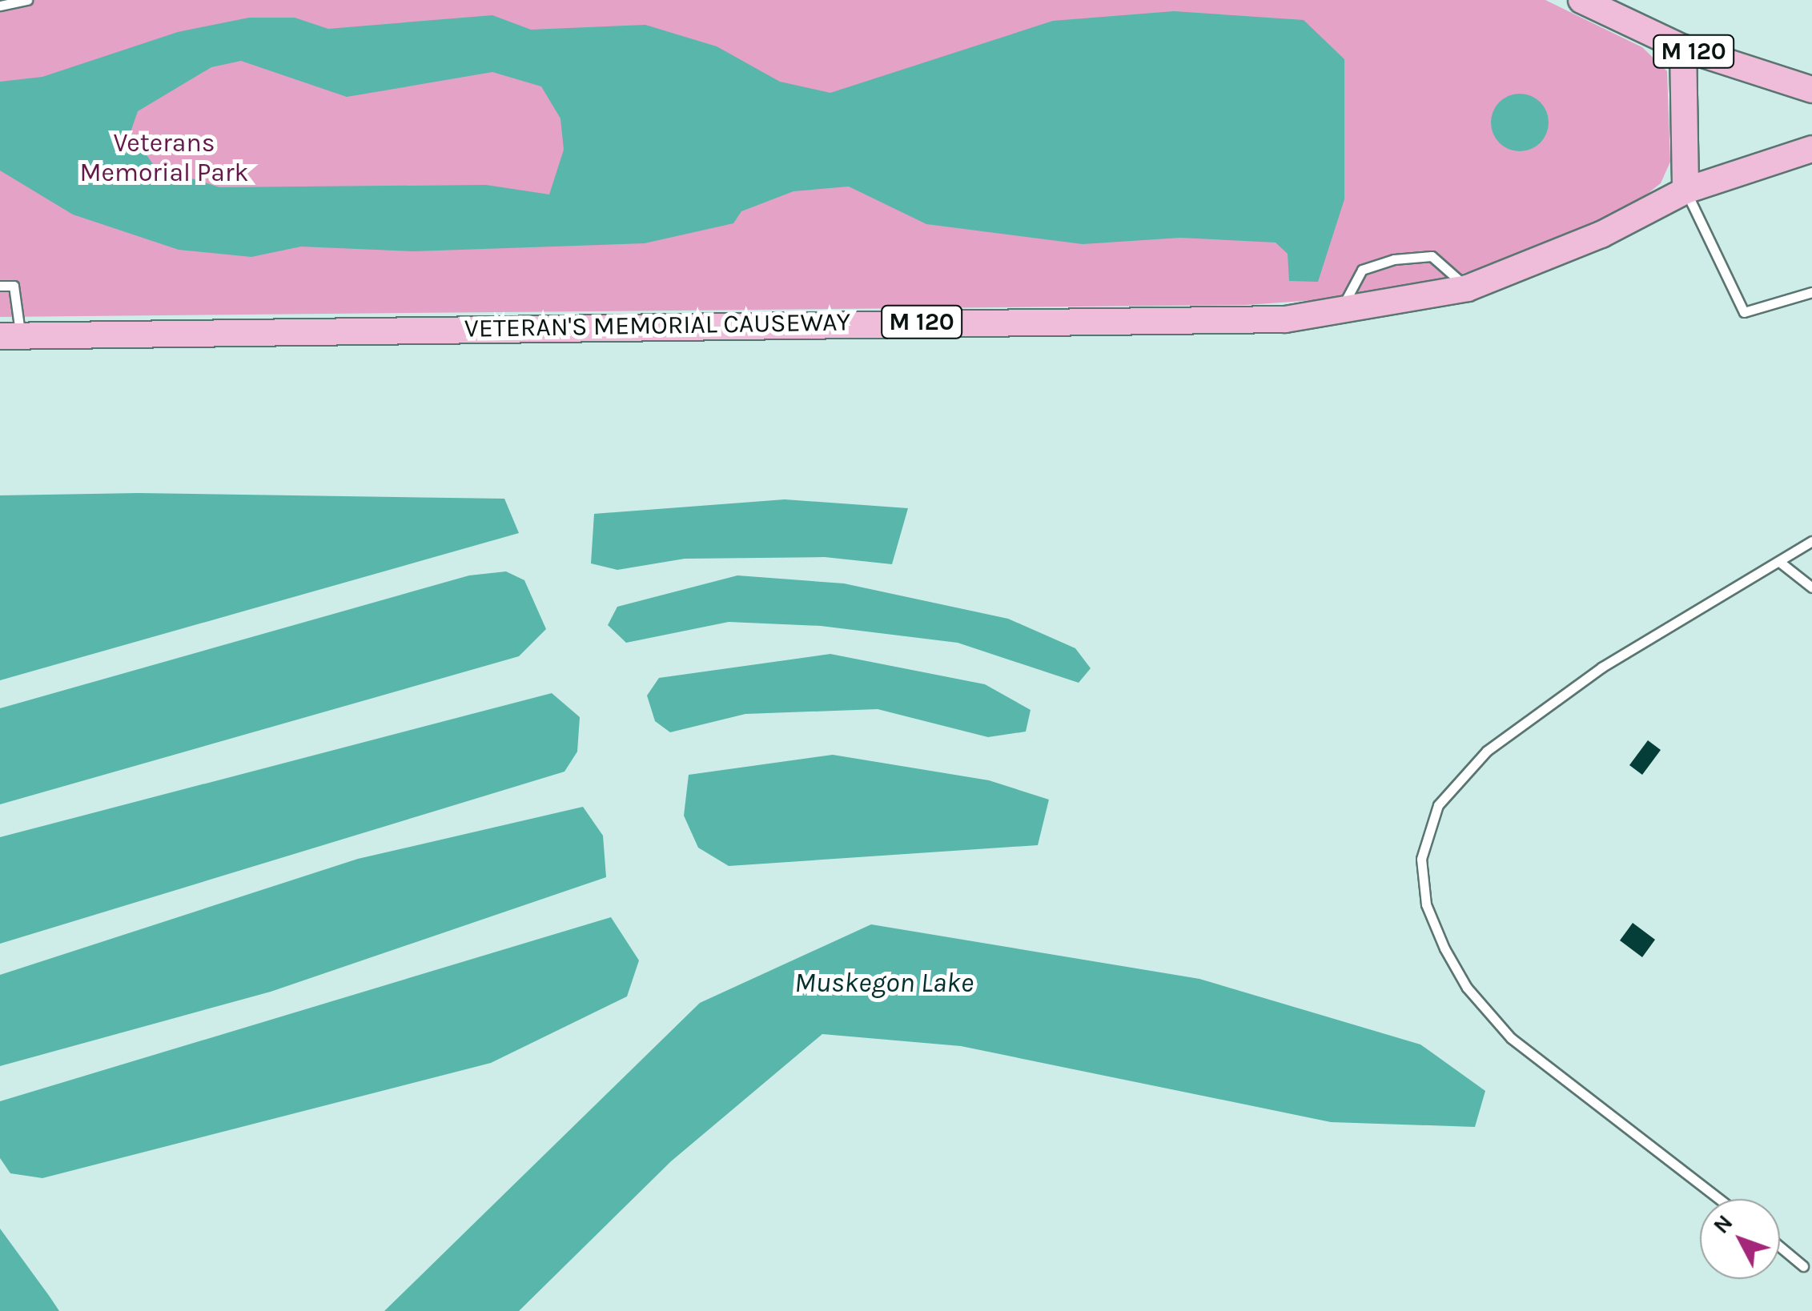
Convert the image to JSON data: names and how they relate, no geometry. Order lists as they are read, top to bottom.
{
  "streets": {
    "main road": ["M 120", "VETERAN'S MEMORIAL CAUSEWAY"]
  },
  "water": ["Muskegon Lake"],
  "parks": ["Veterans Memorial Park"],
  "north": "top left"
}
